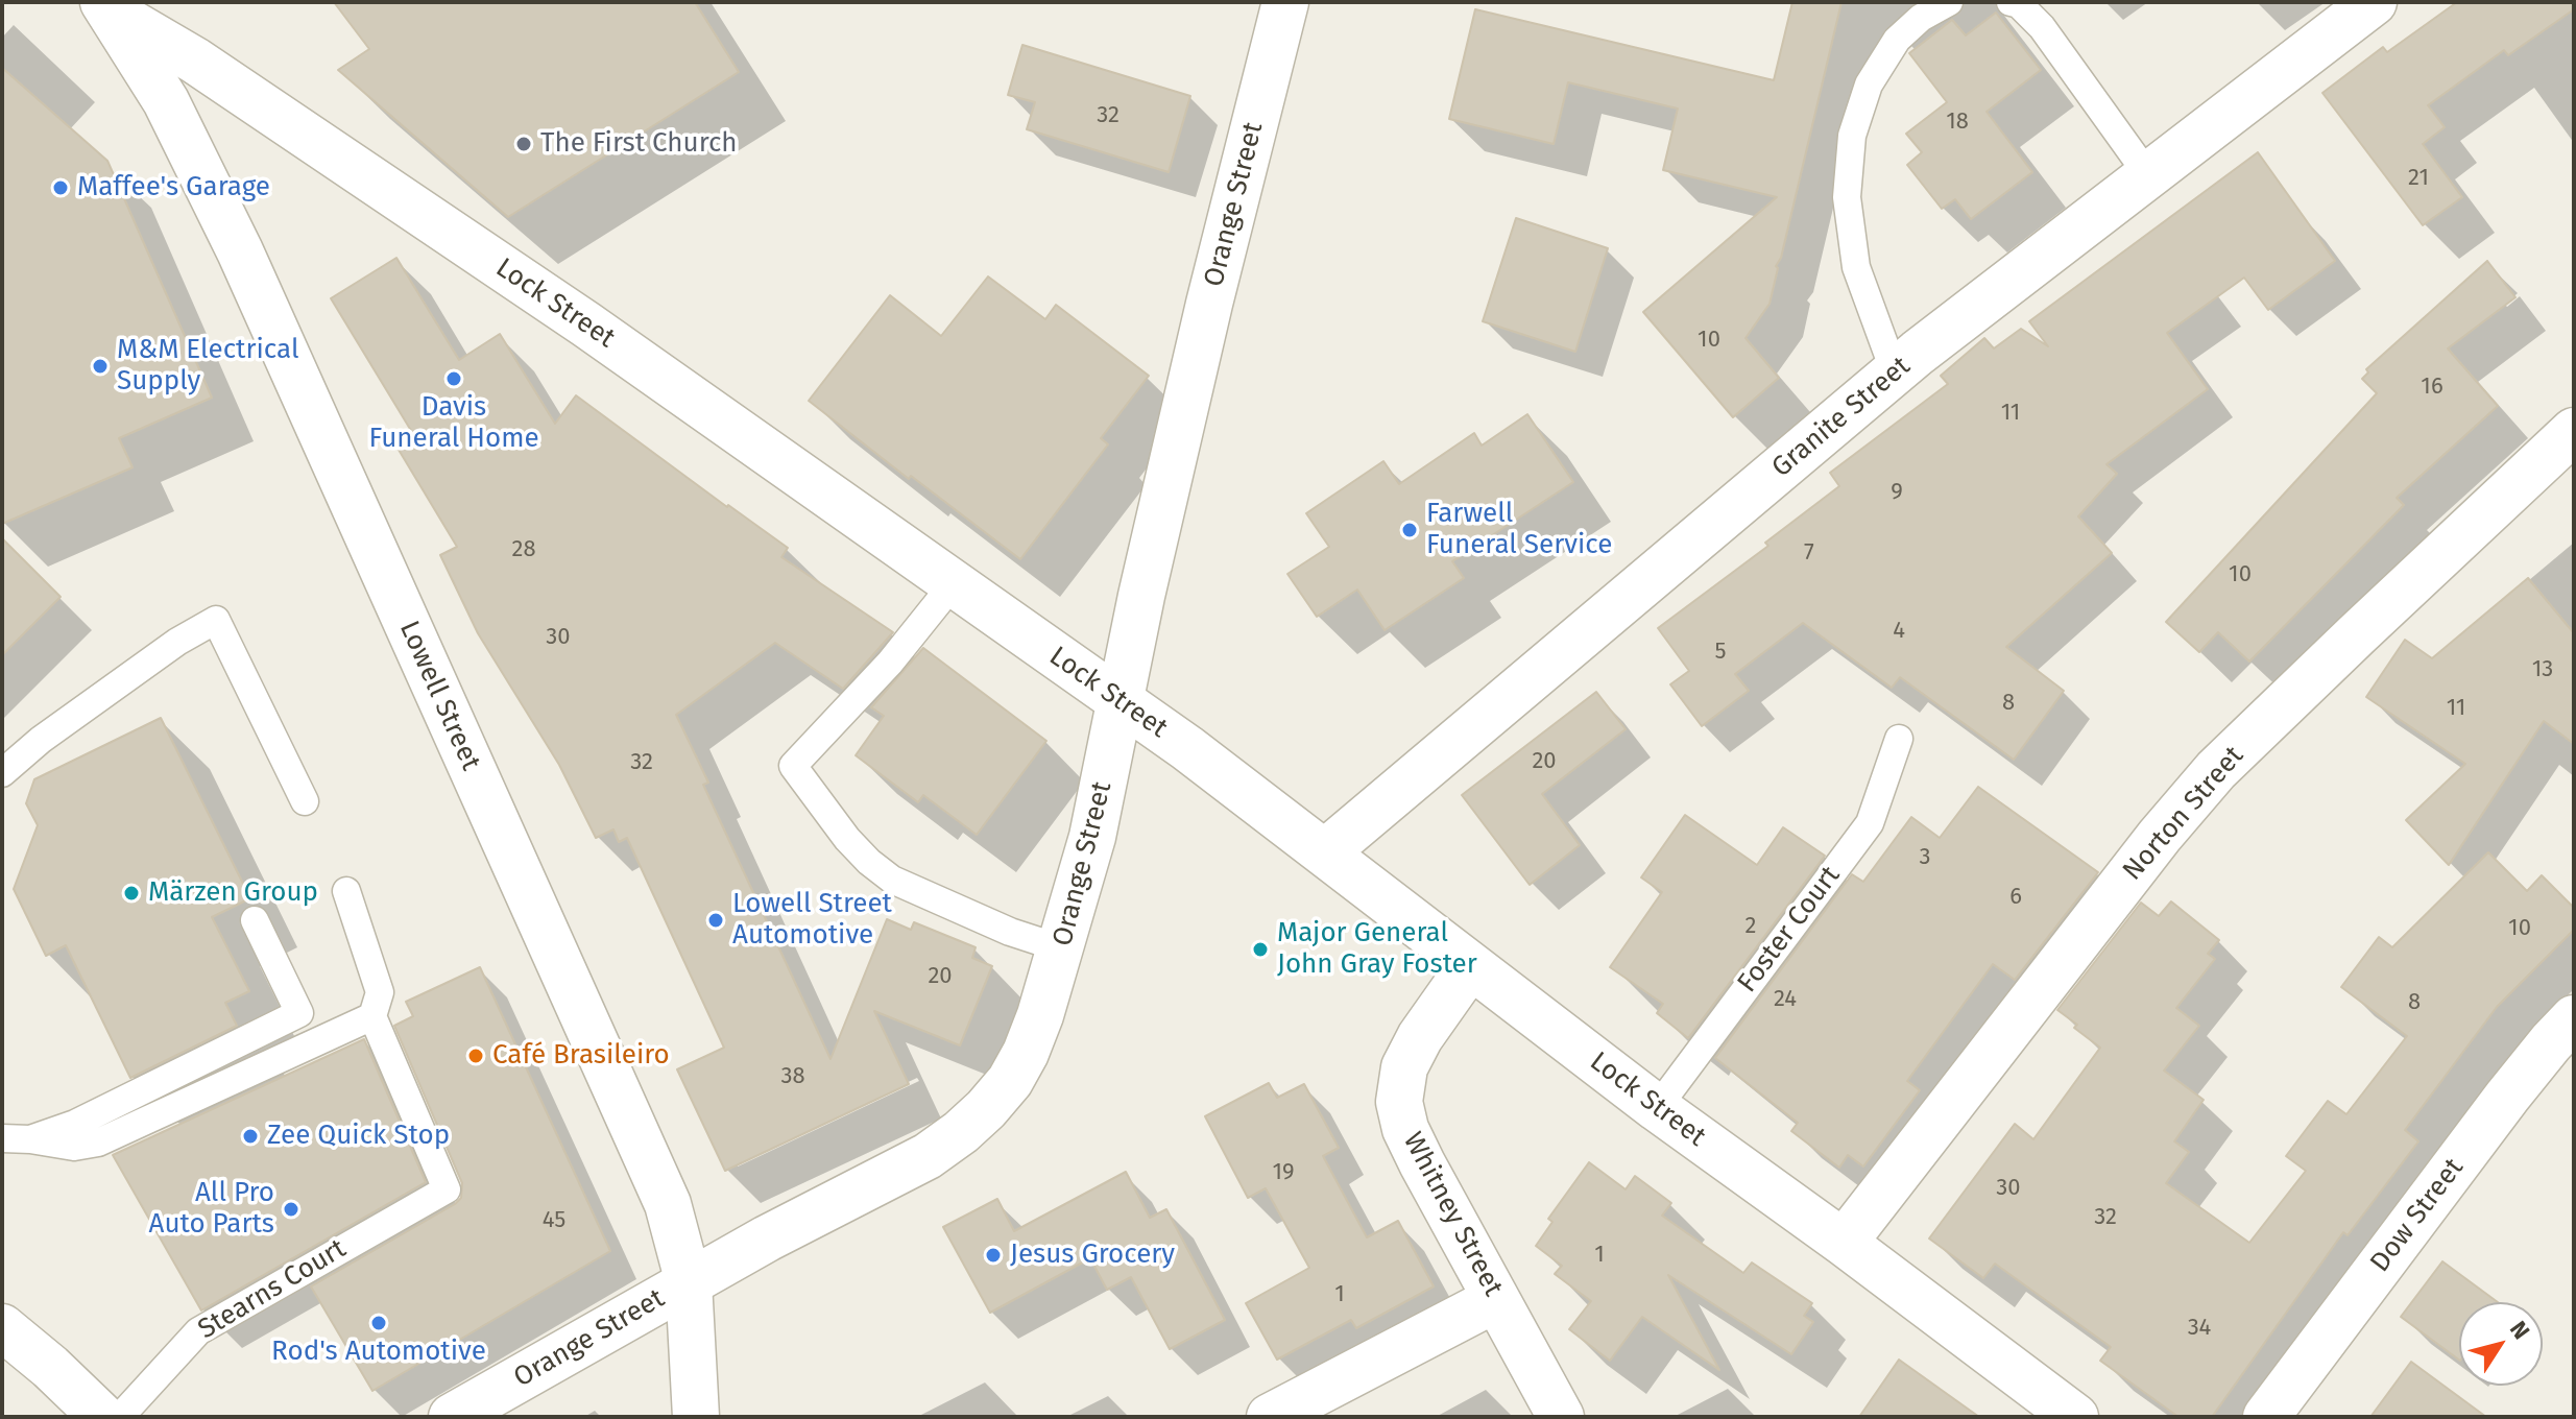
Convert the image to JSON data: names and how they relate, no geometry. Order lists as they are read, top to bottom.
{
  "streets": {
    "street": [
      "Orange Street",
      "Lock Street",
      "Granite Street",
      "Lowell Street",
      "Norton Street",
      "Whitney Street",
      "Dow Street"
    ],
    "lane": ["Foster Court", "Stearns Court"]
  },
  "crossings": [
    ["Orange Street", "Lock Street"],
    ["Orange Street", "Lowell Street"],
    ["Lock Street", "Granite Street"],
    ["Lock Street", "Lowell Street"],
    ["Lock Street", "Norton Street"],
    ["Lock Street", "Foster Court"],
    ["Lock Street", "Whitney Street"]
  ],
  "places": [
    "The First Church",
    "Maffee's Garage",
    "M&M Electrical Supply",
    "Davis Funeral Home",
    "Farwell Funeral Service",
    "Märzen Group",
    "Lowell Street Automotive",
    "Major General John Gray Foster",
    "Café Brasileiro",
    "Zee Quick Stop",
    "All Pro Auto Parts",
    "Jesus Grocery",
    "Rod's Automotive"
  ],
  "house_numbers": [
    "32",
    "18",
    "21",
    "10",
    "16",
    "11",
    "9",
    "28",
    "7",
    "10",
    "4",
    "30",
    "5",
    "13",
    "8",
    "11",
    "20",
    "32",
    "3",
    "6",
    "2",
    "10",
    "20",
    "24",
    "8",
    "38",
    "19",
    "30",
    "32",
    "45",
    "1",
    "1",
    "34"
  ],
  "north": "top right"
}
